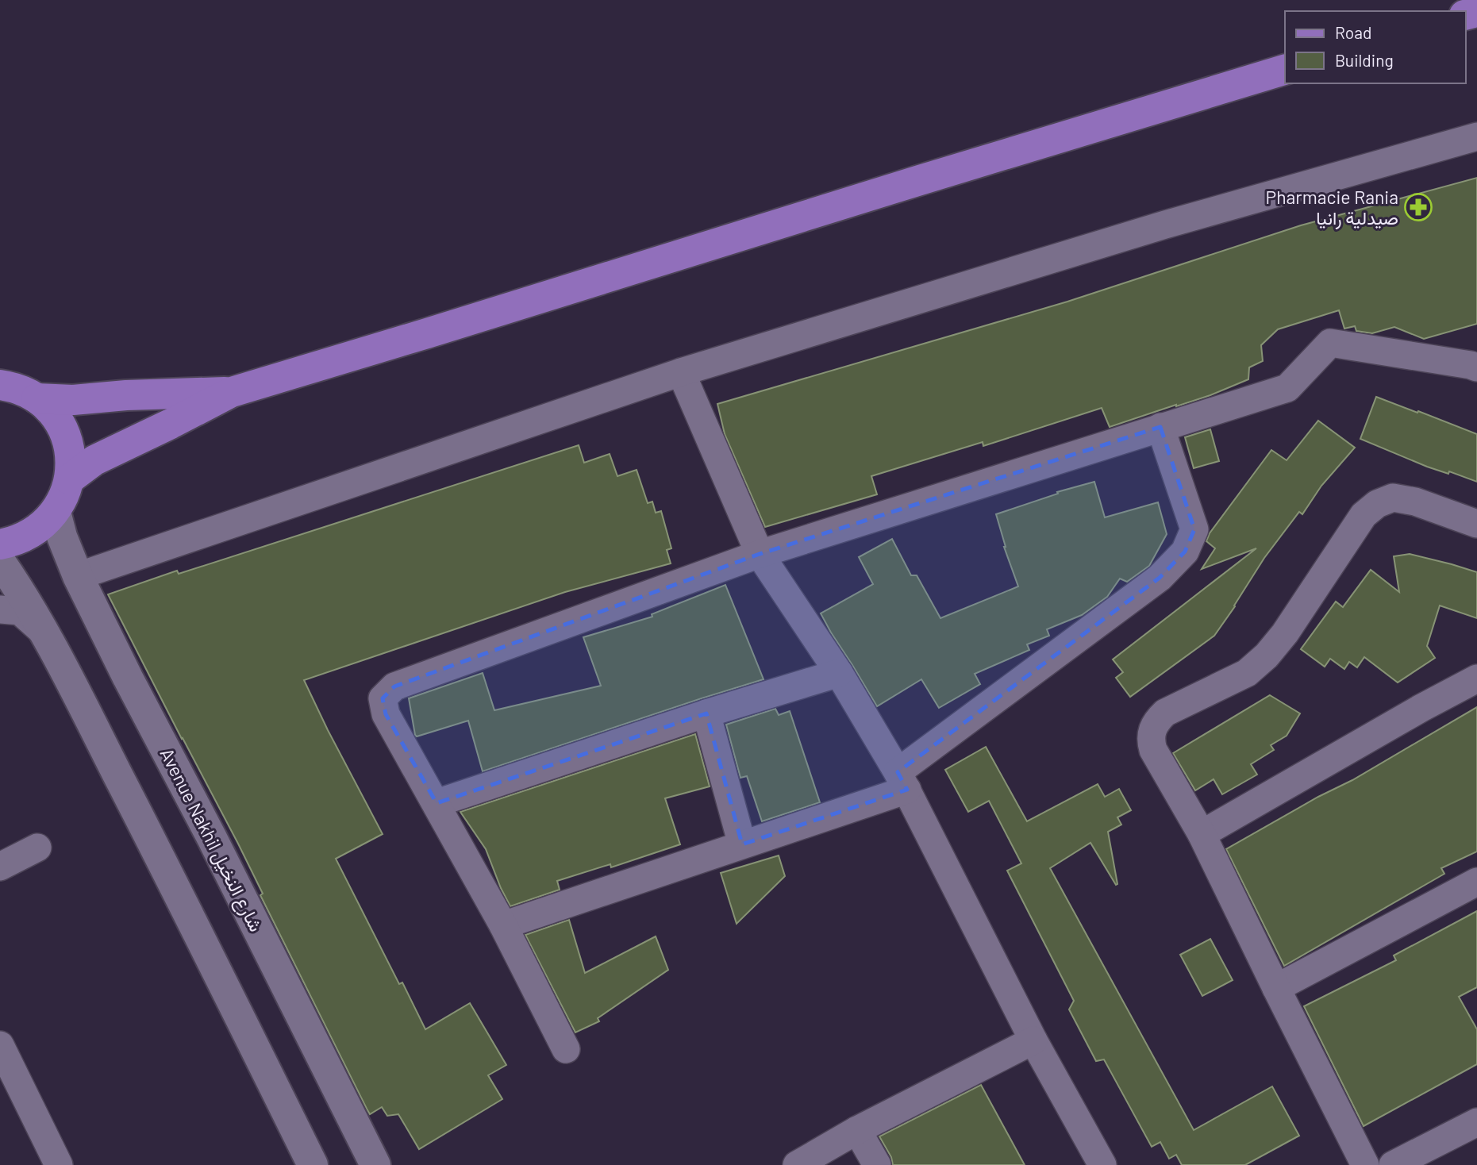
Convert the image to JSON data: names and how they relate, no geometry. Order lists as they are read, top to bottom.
{
  "streets": {
    "street": ["Avenue Nakhil شارع النخيل"]
  },
  "places": {
    "pharmacy": ["Pharmacie Rania صيدلية رانيا"]
  },
  "legend": ["Road", "Building"]
}
